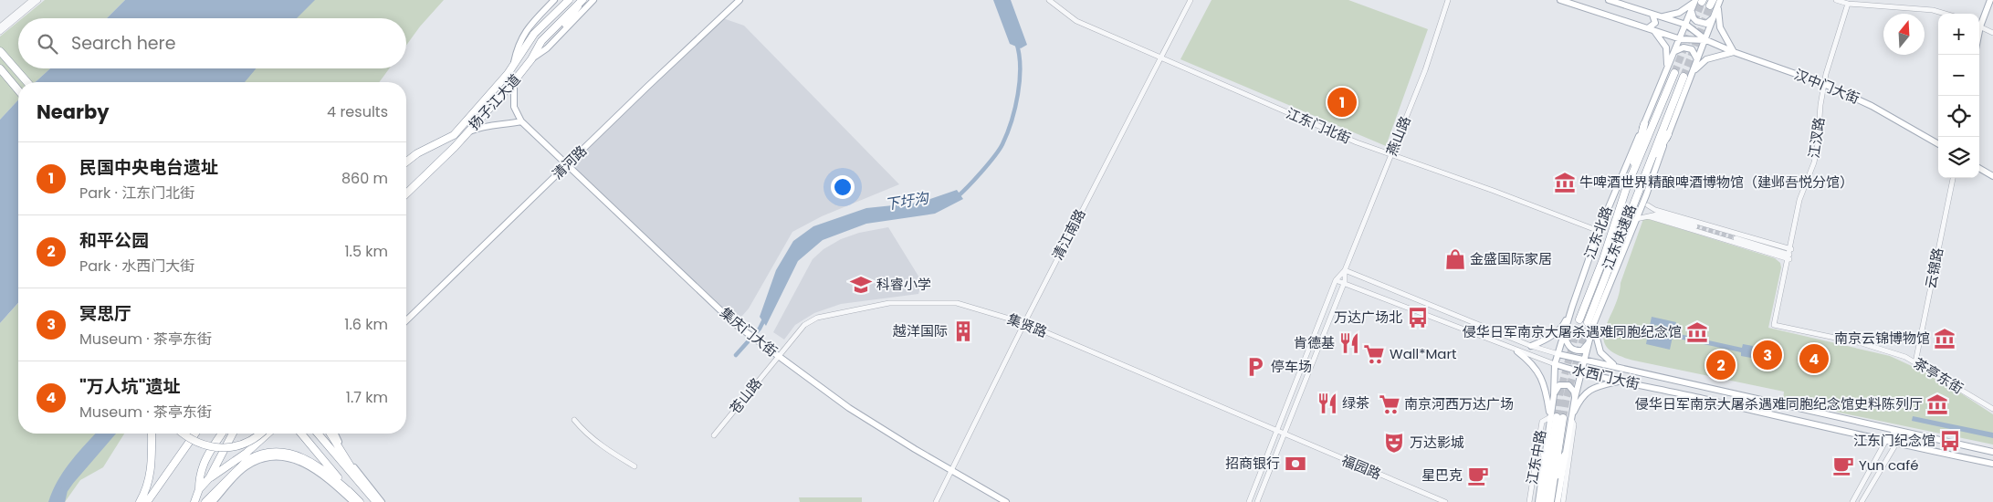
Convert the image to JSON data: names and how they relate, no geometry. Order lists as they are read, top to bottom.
{
  "streets": {
    "highway": ["扬子江大道", "江东快速路"],
    "main road": [
      "汉中门大街",
      "清河路",
      "江东北路",
      "集庆门大街",
      "水西门大街",
      "江东中路"
    ],
    "street": [
      "江东门北街",
      "燕山路",
      "江汊路",
      "清江南路",
      "云锦路",
      "集贤路",
      "茶亭东街",
      "苍山路",
      "福园路"
    ]
  },
  "crossings": [
    ["汉中门大街", "江汊路"],
    ["汉中门大街", "江东北路"],
    ["江东门北街", "燕山路"],
    ["江东门北街", "江东北路"],
    ["江东门北街", "清江南路"],
    ["燕山路", "集贤路"],
    ["燕山路", "水西门大街"],
    ["燕山路", "福园路"],
    ["江汊路", "茶亭东街"],
    ["清河路", "集庆门大街"],
    ["江东北路", "江东快速路"],
    ["江东北路", "水西门大街"],
    ["江东北路", "江东中路"],
    ["清江南路", "集贤路"],
    ["清江南路", "集庆门大街"],
    ["江东快速路", "江东中路"],
    ["云锦路", "茶亭东街"],
    ["集贤路", "集庆门大街"],
    ["集贤路", "苍山路"],
    ["集贤路", "福园路"],
    ["集庆门大街", "苍山路"],
    ["水西门大街", "江东中路"]
  ],
  "water": ["下圩沟"],
  "places": {
    "museum": [
      "牛啤酒世界精酿啤酒博物馆（建邺吾悦分馆）",
      "侵华日军南京大屠杀遇难同胞纪念馆",
      "南京云锦博物馆",
      "侵华日军南京大屠杀遇难同胞纪念馆史料陈列厅"
    ],
    "shop": ["金盛国际家居"],
    "school or university": ["科睿小学"],
    "bus stop": ["万达广场北", "江东门纪念馆"],
    "building": ["越洋国际"],
    "restaurant": ["肯德基", "绿茶"],
    "supermarket": ["Wall*Mart", "南京河西万达广场"],
    "parking": ["停车场"],
    "theatre": ["万达影城"],
    "bank": ["招商银行"],
    "cafe": ["Yun café", "星巴克"]
  },
  "north": "top",
  "page": {
    "map_buttons": ["+", "−"],
    "search": "Search here",
    "heading": ["Nearby", "4 results"],
    "pins": [
      "1",
      "3",
      "4",
      "2"
    ],
    "list": [
      {
        "mark": "1",
        "name": "民国中央电台遗址",
        "note": "Park · 江东门北街",
        "value": "860 m"
      },
      {
        "mark": "2",
        "name": "和平公园",
        "note": "Park · 水西门大街",
        "value": "1.5 km"
      },
      {
        "mark": "3",
        "name": "冥思厅",
        "note": "Museum · 茶亭东街",
        "value": "1.6 km"
      },
      {
        "mark": "4",
        "name": "\"万人坑\"遗址",
        "note": "Museum · 茶亭东街",
        "value": "1.7 km"
      }
    ]
  }
}
